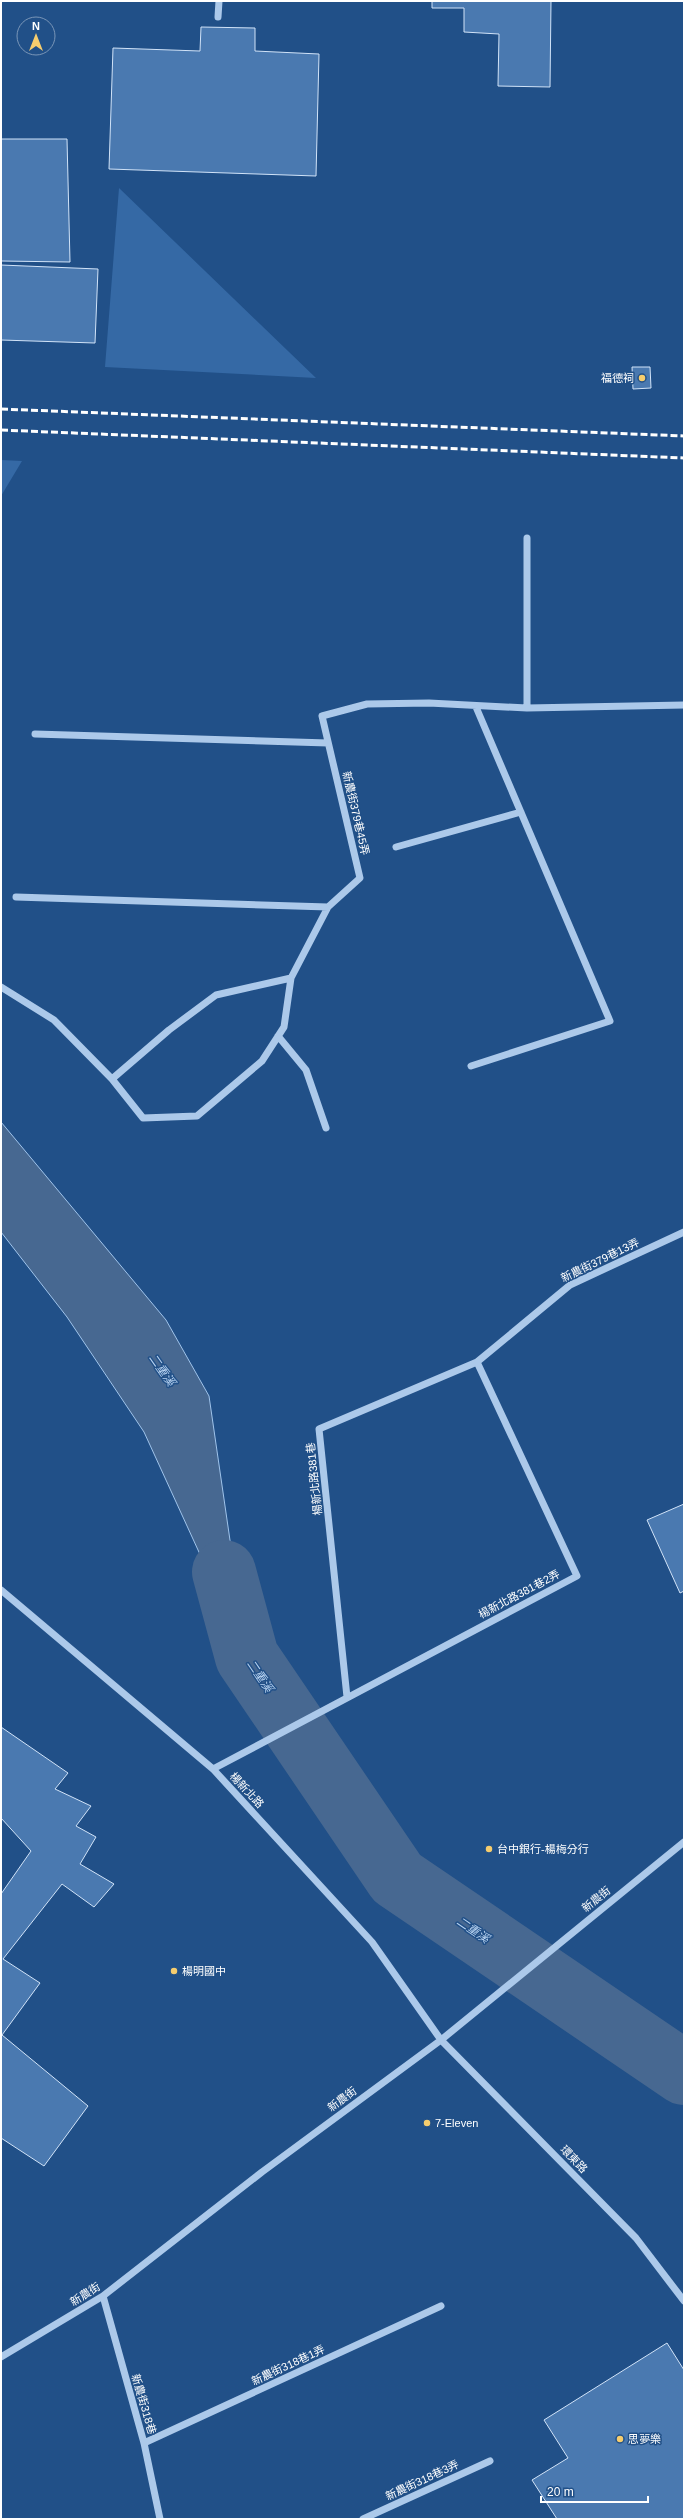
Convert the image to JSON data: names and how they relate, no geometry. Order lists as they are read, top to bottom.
{
  "streets": {
    "street": [
      "新農街379巷45弄",
      "新農街379巷13弄",
      "楊新北路381巷",
      "楊新北路381巷2弄",
      "楊新北路",
      "新農街",
      "環東路",
      "新農街318巷1弄",
      "新農街318巷",
      "新農街318巷3弄"
    ]
  },
  "crossings": [
    ["新農街379巷13弄", "楊新北路381巷"],
    ["新農街379巷13弄", "楊新北路381巷2弄"],
    ["楊新北路381巷", "楊新北路381巷2弄"],
    ["楊新北路", "新農街"],
    ["楊新北路", "環東路"],
    ["新農街", "環東路"],
    ["新農街", "新農街318巷"],
    ["新農街318巷1弄", "新農街318巷"]
  ],
  "water": ["二重溪"],
  "places": [
    "福德祠",
    "台中銀行-楊梅分行",
    "楊明國中",
    "7-Eleven",
    "思夢樂"
  ],
  "scale_bar": "20 m",
  "north": "top"
}
